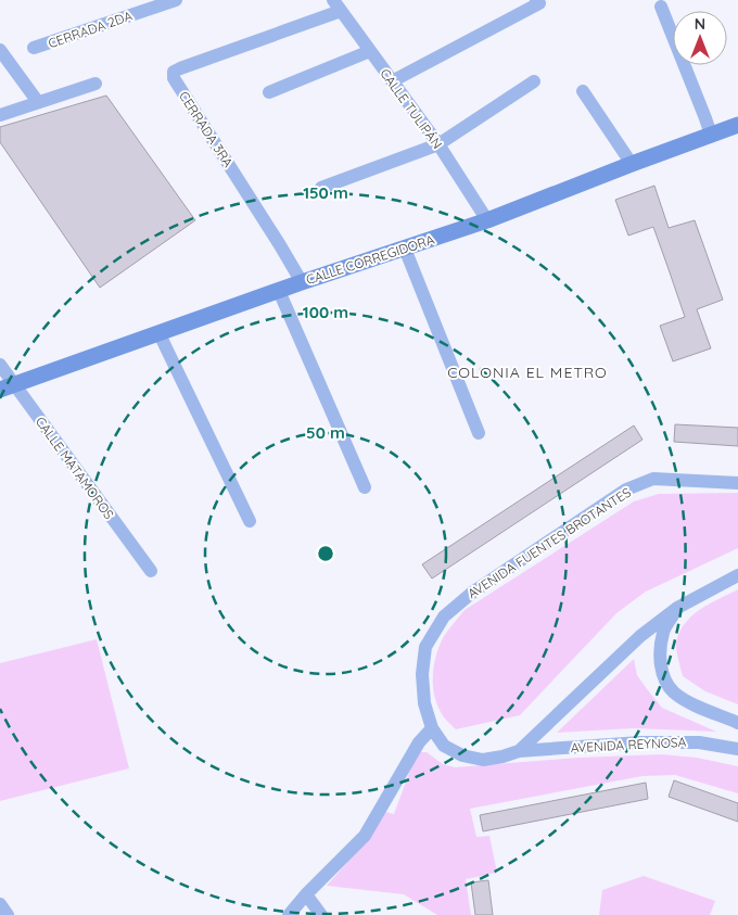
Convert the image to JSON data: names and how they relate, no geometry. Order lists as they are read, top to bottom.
{
  "streets": {
    "street": [
      "CERRADA 2DA",
      "CALLE TULIPÁN",
      "CERRADA 3RA",
      "CALLE CORREGIDORA",
      "CALLE MATAMOROS",
      "AVENIDA FUENTES BROTANTES",
      "AVENIDA REYNOSA"
    ]
  },
  "crossings": [
    ["CALLE TULIPÁN", "CERRADA 3RA"],
    ["CALLE TULIPÁN", "CALLE CORREGIDORA"],
    ["CERRADA 3RA", "CALLE CORREGIDORA"],
    ["CALLE CORREGIDORA", "CALLE MATAMOROS"],
    ["AVENIDA FUENTES BROTANTES", "AVENIDA REYNOSA"]
  ],
  "districts": ["COLONIA EL METRO"],
  "north": "top",
  "rings": ["150 m", "100 m", "50 m"]
}
